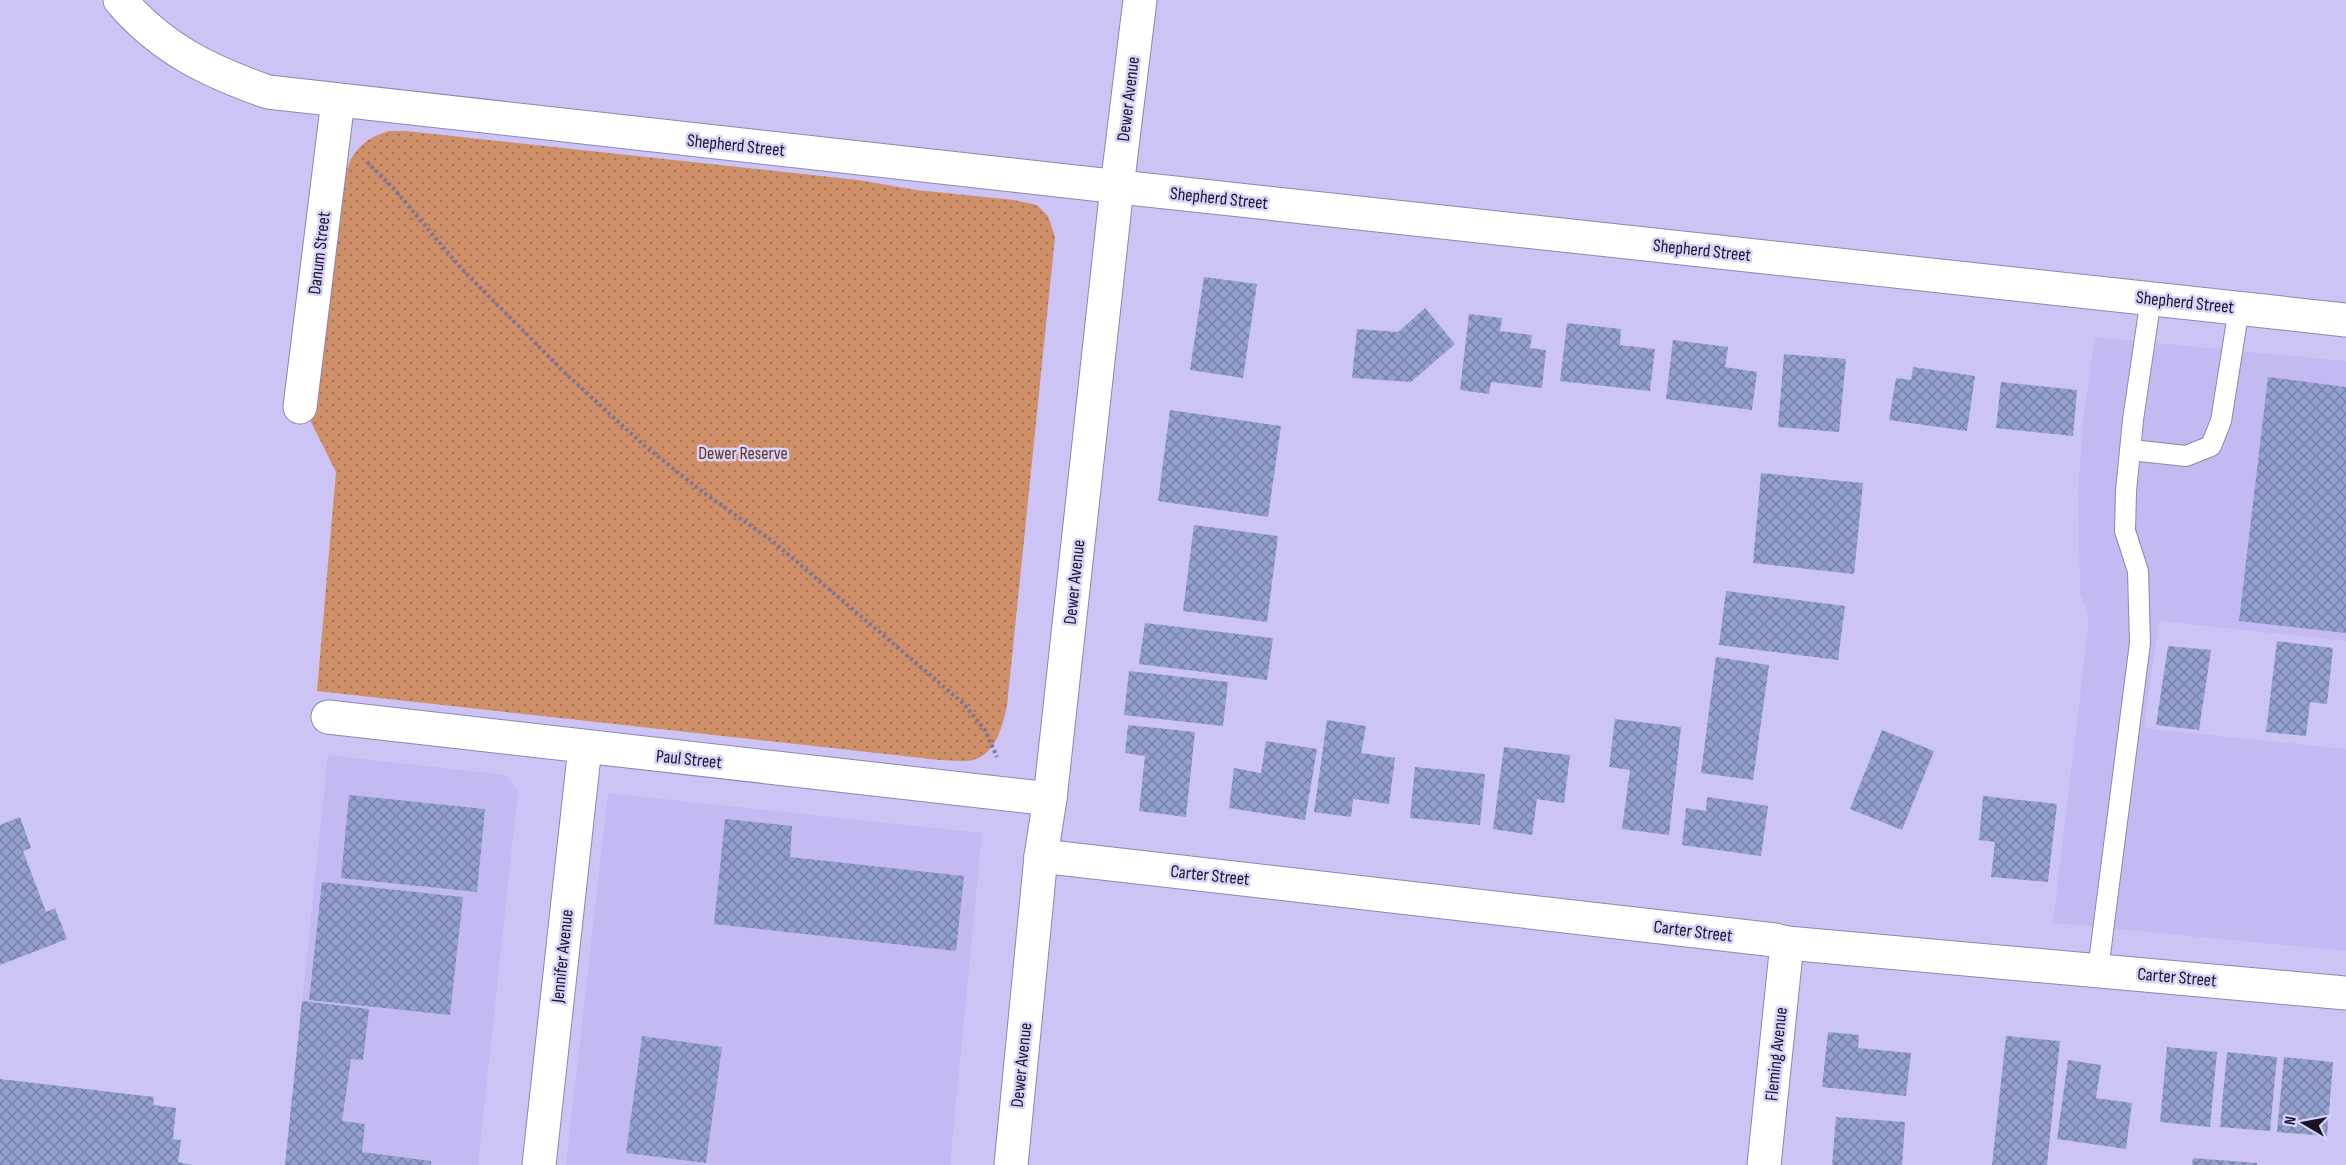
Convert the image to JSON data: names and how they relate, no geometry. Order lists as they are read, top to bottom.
{
  "streets": {
    "street": [
      "Dewer Avenue",
      "Shepherd Street",
      "Danum Street",
      "Paul Street",
      "Carter Street",
      "Jennifer Avenue",
      "Fleming Avenue"
    ]
  },
  "crossings": [
    ["Dewer Avenue", "Shepherd Street"],
    ["Dewer Avenue", "Paul Street"],
    ["Dewer Avenue", "Carter Street"],
    ["Shepherd Street", "Danum Street"],
    ["Paul Street", "Jennifer Avenue"],
    ["Carter Street", "Fleming Avenue"]
  ],
  "parks": ["Dewer Reserve"],
  "north": "left"
}
